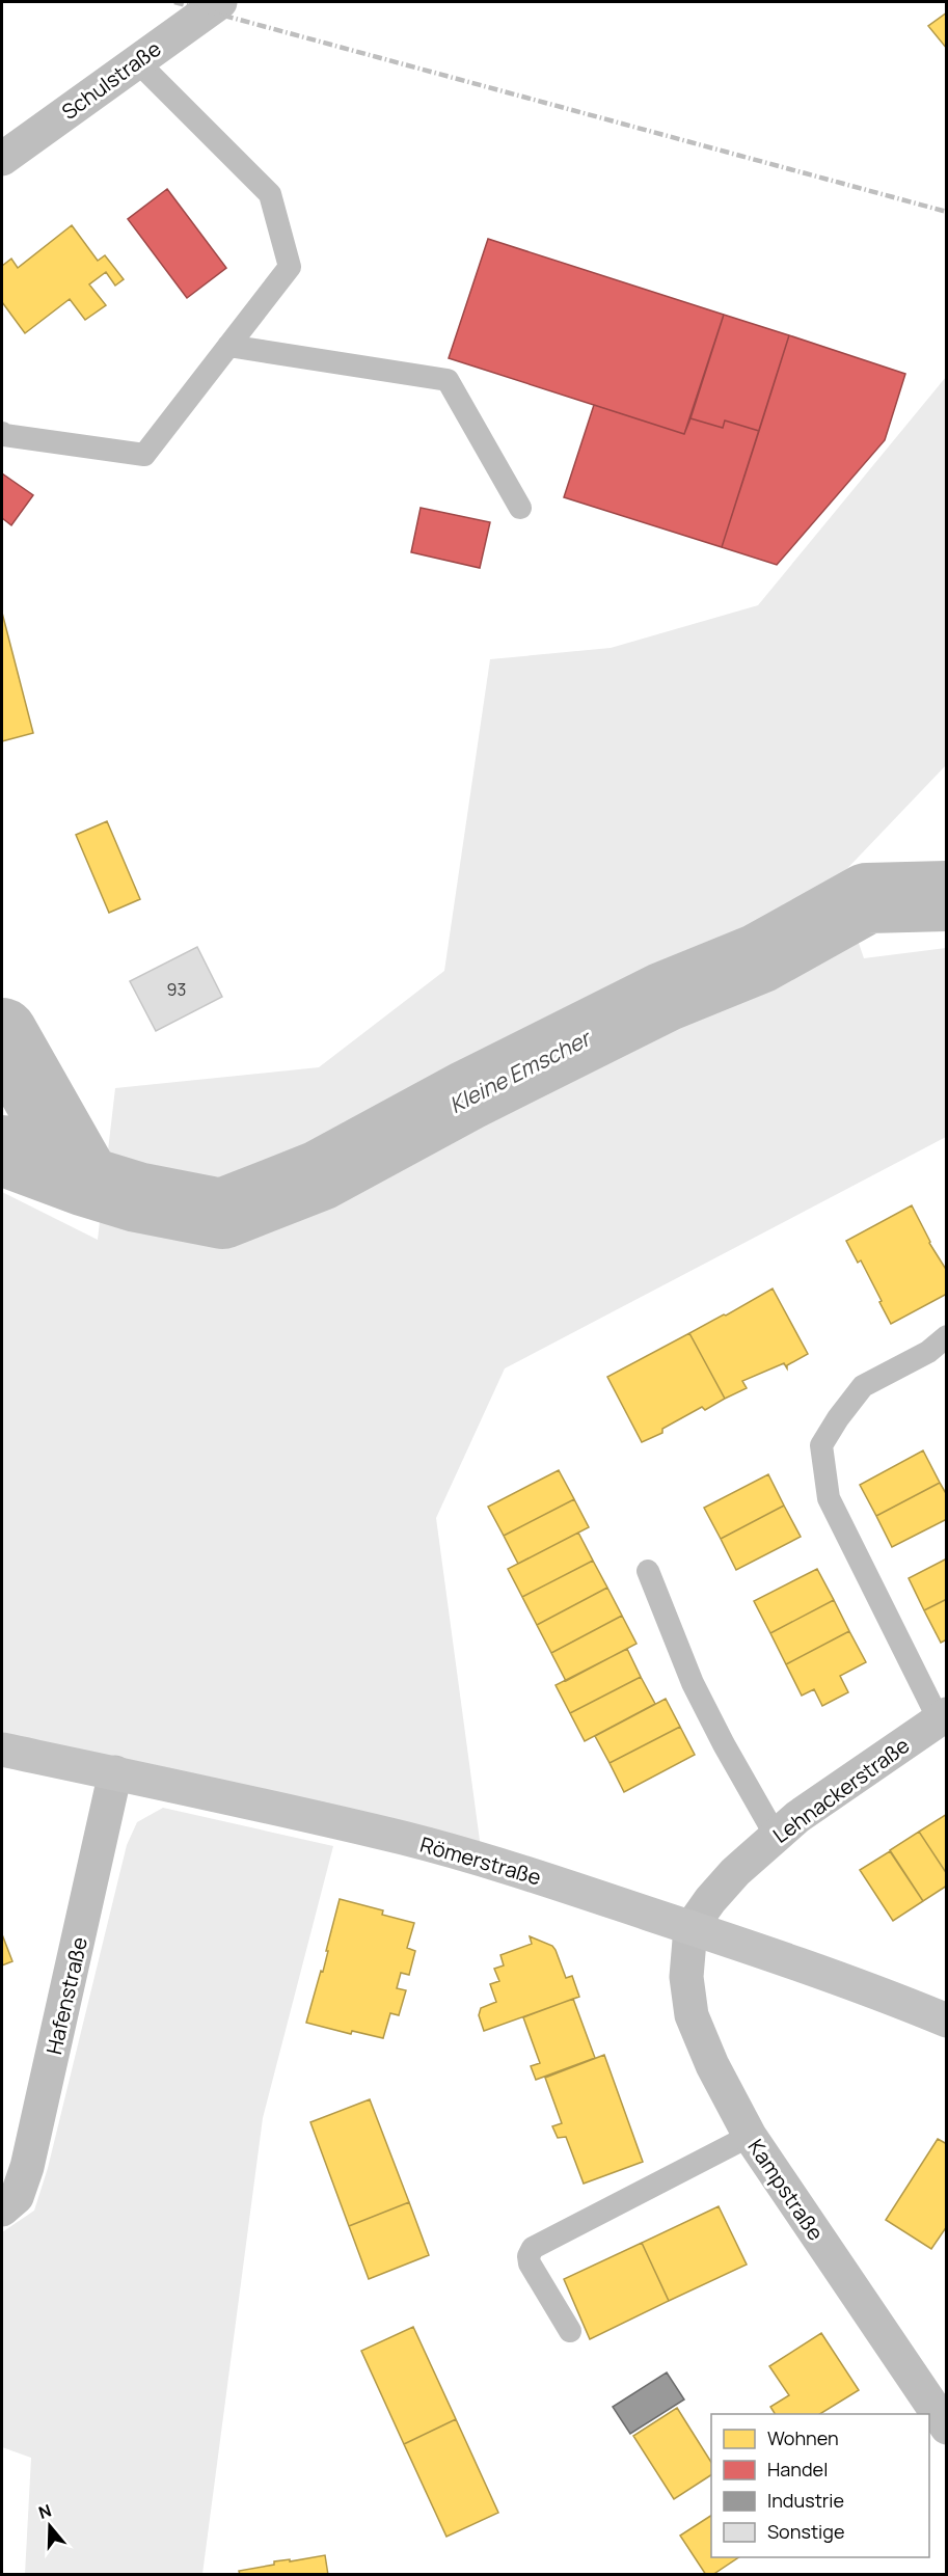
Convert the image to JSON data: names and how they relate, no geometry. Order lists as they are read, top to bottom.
{
  "streets": {
    "street": [
      "Schulstraße",
      "Lehnackerstraße",
      "Römerstraße",
      "Hafenstraße",
      "Kampstraße"
    ]
  },
  "crossings": [
    ["Lehnackerstraße", "Römerstraße"],
    ["Lehnackerstraße", "Kampstraße"],
    ["Römerstraße", "Hafenstraße"],
    ["Römerstraße", "Kampstraße"]
  ],
  "water": ["Kleine Emscher"],
  "house_numbers": ["93"],
  "legend": [
    "Wohnen",
    "Handel",
    "Industrie",
    "Sonstige"
  ],
  "north": "top"
}
